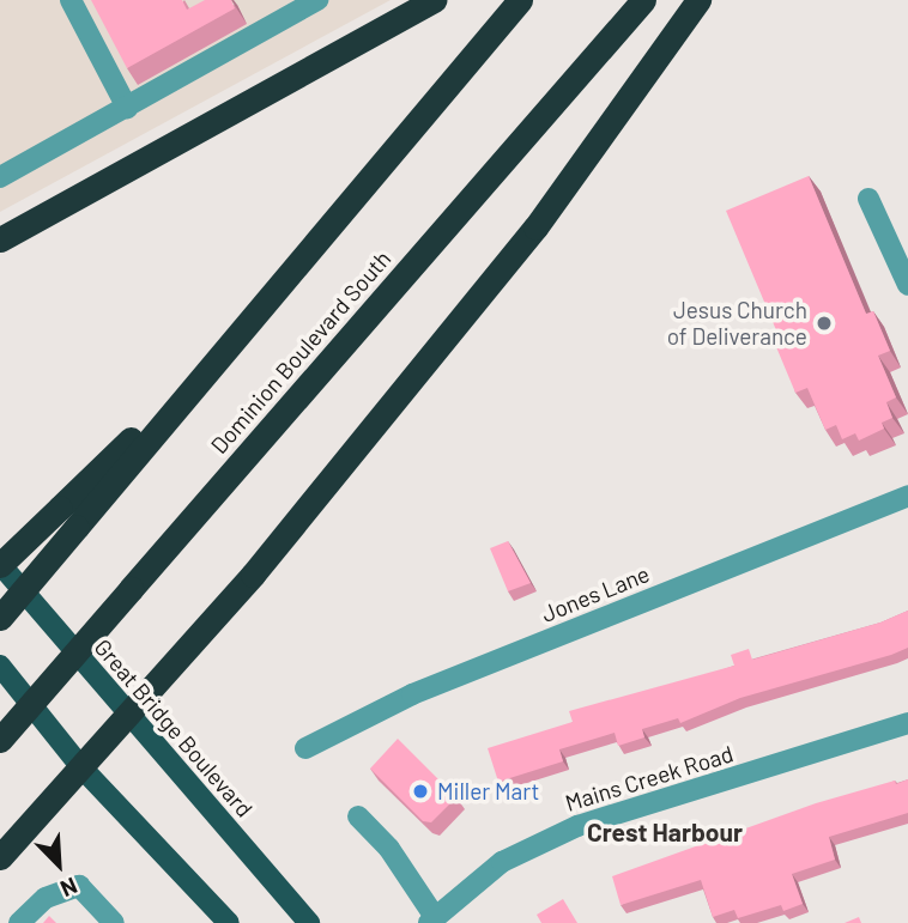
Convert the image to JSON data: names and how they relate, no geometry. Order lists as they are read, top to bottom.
{
  "streets": {
    "highway": ["Dominion Boulevard South"],
    "main road": ["Great Bridge Boulevard"],
    "street": ["Jones Lane", "Mains Creek Road"]
  },
  "districts": ["Crest Harbour"],
  "places": ["Jesus Church of Deliverance", "Miller Mart"],
  "north": "bottom right"
}
